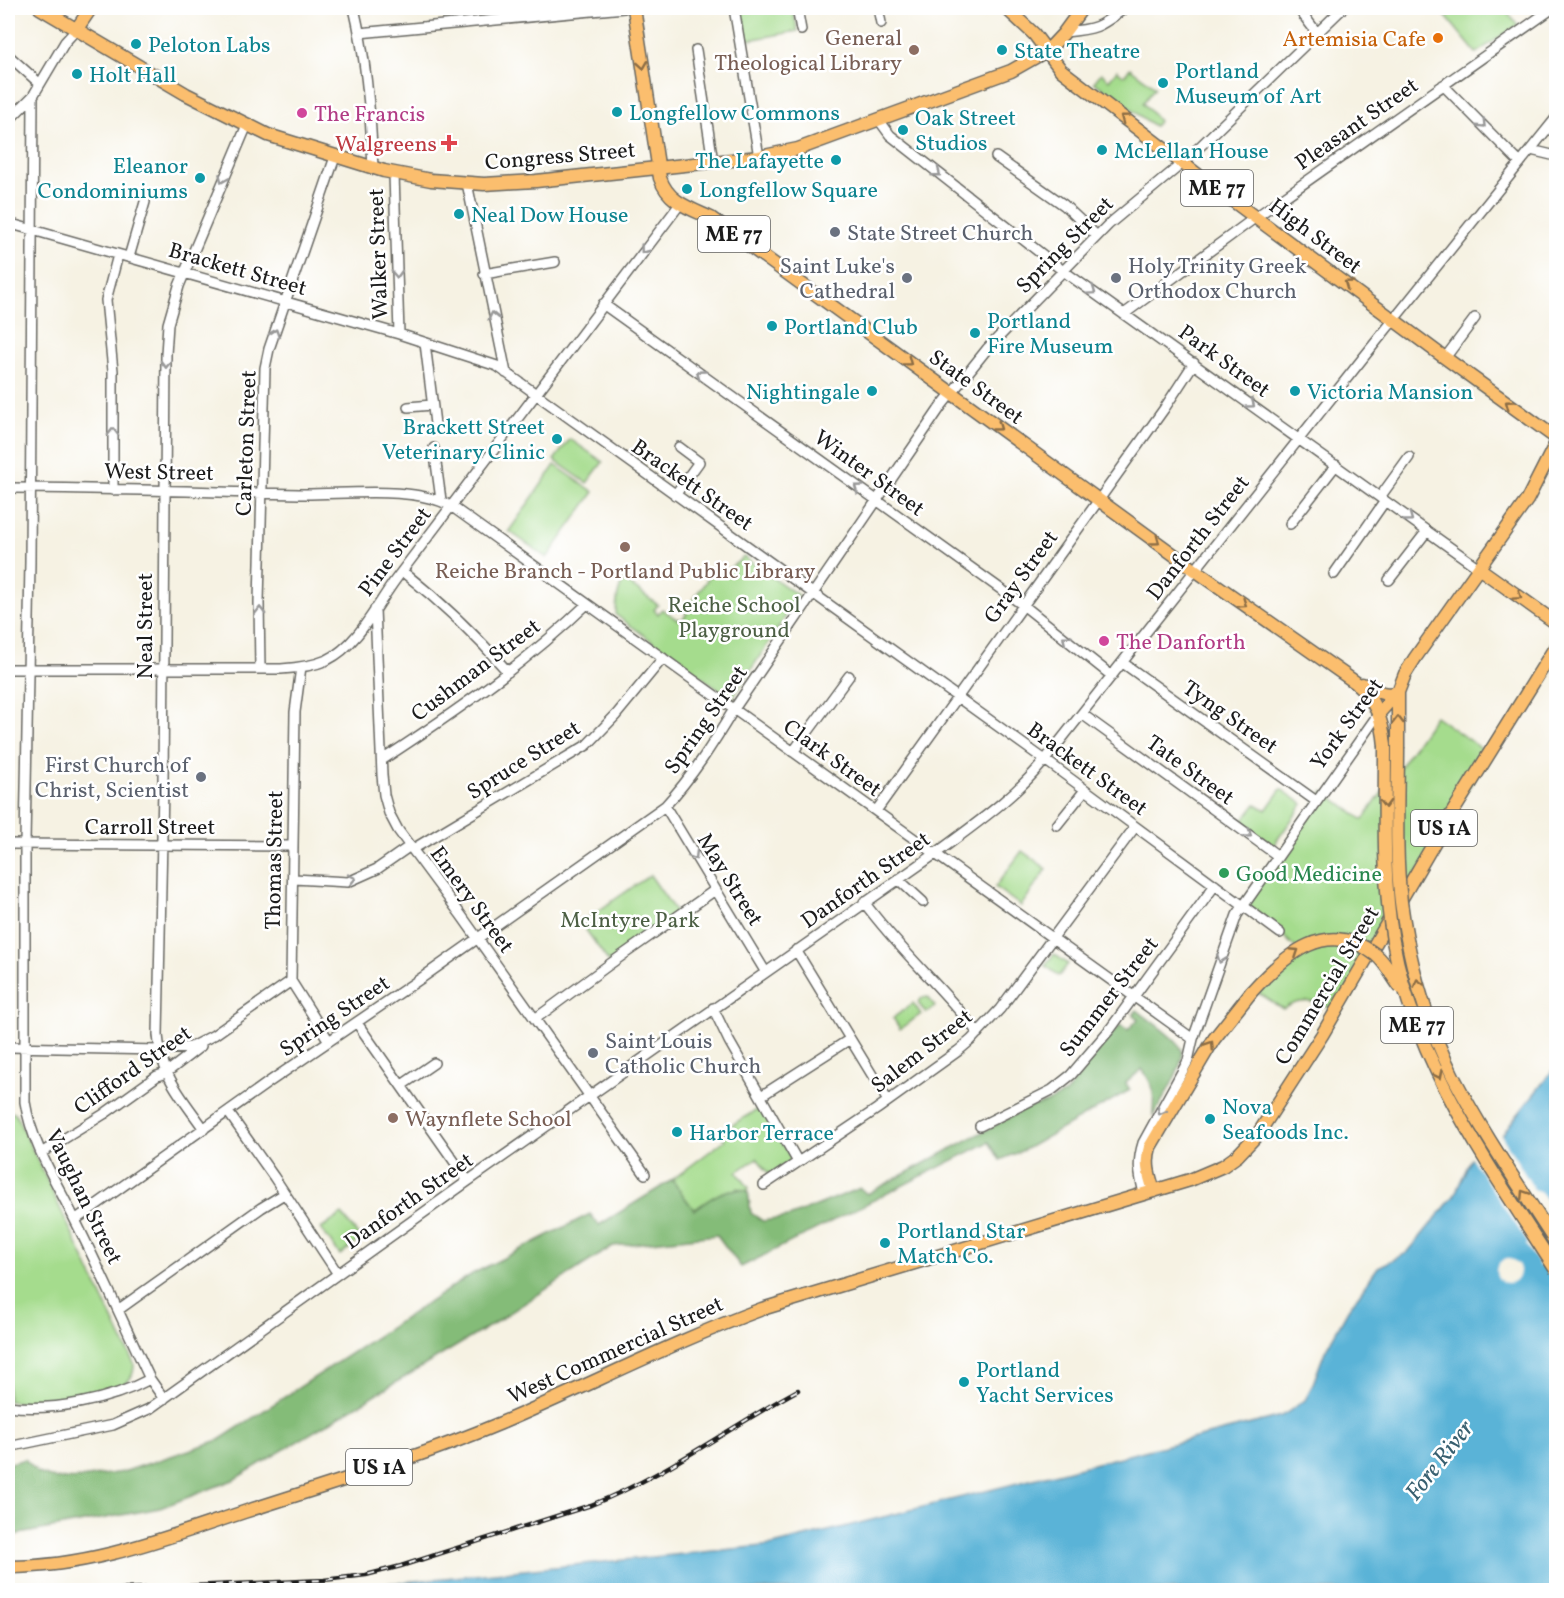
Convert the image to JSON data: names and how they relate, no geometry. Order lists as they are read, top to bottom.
{
  "streets": {
    "main road": [
      "Congress Street",
      "ME 77",
      "High Street",
      "Park Street",
      "State Street",
      "York Street",
      "US 1A",
      "Commercial Street",
      "West Commercial Street"
    ],
    "street": [
      "Pleasant Street",
      "Spring Street",
      "Walker Street",
      "Brackett Street",
      "Carleton Street",
      "West Street",
      "Winter Street",
      "Danforth Street",
      "Pine Street",
      "Gray Street",
      "Neal Street",
      "Cushman Street",
      "Tyng Street",
      "Clark Street",
      "Spruce Street",
      "Tate Street",
      "Carroll Street",
      "Thomas Street",
      "May Street",
      "Emery Street",
      "Summer Street",
      "Salem Street",
      "Clifford Street",
      "Vaughan Street"
    ]
  },
  "crossings": [
    ["Pleasant Street", "High Street"],
    ["Pleasant Street", "Park Street"],
    ["Congress Street", "High Street"],
    ["Congress Street", "Walker Street"],
    ["Congress Street", "Park Street"],
    ["Congress Street", "State Street"],
    ["Congress Street", "Carleton Street"],
    ["Congress Street", "Neal Street"],
    ["ME 77", "State Street"],
    ["ME 77", "York Street"],
    ["High Street", "Spring Street"],
    ["High Street", "Danforth Street"],
    ["Spring Street", "Brackett Street"],
    ["Spring Street", "Park Street"],
    ["Spring Street", "State Street"],
    ["Spring Street", "Winter Street"],
    ["Spring Street", "Neal Street"],
    ["Spring Street", "Clark Street"],
    ["Spring Street", "May Street"],
    ["Spring Street", "Emery Street"],
    ["Spring Street", "Vaughan Street"],
    ["Walker Street", "Brackett Street"],
    ["Brackett Street", "Carleton Street"],
    ["Brackett Street", "Danforth Street"],
    ["Brackett Street", "Pine Street"],
    ["Brackett Street", "Gray Street"],
    ["Brackett Street", "Neal Street"],
    ["Brackett Street", "York Street"],
    ["Brackett Street", "Summer Street"],
    ["Brackett Street", "Salem Street"],
    ["Brackett Street", "Vaughan Street"],
    ["Park Street", "Danforth Street"],
    ["Park Street", "Gray Street"],
    ["Park Street", "York Street"],
    ["State Street", "Danforth Street"],
    ["State Street", "Pine Street"],
    ["State Street", "Gray Street"],
    ["State Street", "York Street"],
    ["Carleton Street", "West Street"],
    ["Carleton Street", "Pine Street"],
    ["West Street", "Pine Street"],
    ["West Street", "Neal Street"],
    ["West Street", "Clark Street"],
    ["West Street", "Vaughan Street"],
    ["Winter Street", "Danforth Street"],
    ["Winter Street", "Pine Street"],
    ["Winter Street", "Gray Street"],
    ["Danforth Street", "Tyng Street"],
    ["Danforth Street", "Clark Street"],
    ["Danforth Street", "Tate Street"],
    ["Danforth Street", "May Street"],
    ["Danforth Street", "Emery Street"],
    ["Danforth Street", "Vaughan Street"],
    ["Pine Street", "Neal Street"],
    ["Pine Street", "Clark Street"],
    ["Pine Street", "Thomas Street"],
    ["Pine Street", "Emery Street"],
    ["Pine Street", "Vaughan Street"],
    ["Gray Street", "Clark Street"],
    ["Neal Street", "Carroll Street"],
    ["Neal Street", "Clifford Street"],
    ["Cushman Street", "Clark Street"],
    ["Cushman Street", "Emery Street"],
    ["Tyng Street", "York Street"],
    ["York Street", "Clark Street"],
    ["York Street", "Tate Street"],
    ["York Street", "West Commercial Street"],
    ["Clark Street", "Spruce Street"],
    ["Clark Street", "Summer Street"],
    ["Clark Street", "Salem Street"],
    ["Spruce Street", "Thomas Street"],
    ["Spruce Street", "Emery Street"],
    ["Carroll Street", "Thomas Street"],
    ["Carroll Street", "Vaughan Street"],
    ["Thomas Street", "Clifford Street"],
    ["Commercial Street", "West Commercial Street"],
    ["Clifford Street", "Vaughan Street"]
  ],
  "one_way": [
    "High Street",
    "Park Street",
    "State Street",
    "Carleton Street",
    "Winter Street",
    "Tate Street",
    "May Street"
  ],
  "water": ["Fore River"],
  "parks": ["Reiche School Playground", "McIntyre Park"],
  "places": {
    "other": [
      "Artemisia Cafe",
      "Peloton Labs",
      "General Theological Library",
      "State Theatre",
      "Holt Hall",
      "Portland Museum of Art",
      "Longfellow Commons",
      "The Francis",
      "Oak Street Studios",
      "McLellan House",
      "The Lafayette",
      "Eleanor Condominiums",
      "Longfellow Square",
      "Neal Dow House",
      "State Street Church",
      "Saint Luke's Cathedral",
      "Holy Trinity Greek Orthodox Church",
      "Portland Club",
      "Portland Fire Museum",
      "Nightingale",
      "Victoria Mansion",
      "Brackett Street Veterinary Clinic",
      "Reiche Branch - Portland Public Library",
      "The Danforth",
      "First Church of Christ, Scientist",
      "Good Medicine",
      "Saint Louis Catholic Church",
      "Waynflete School",
      "Nova Seafoods Inc.",
      "Harbor Terrace",
      "Portland Star Match Co.",
      "Portland Yacht Services"
    ],
    "health": ["Walgreens"]
  }
}
